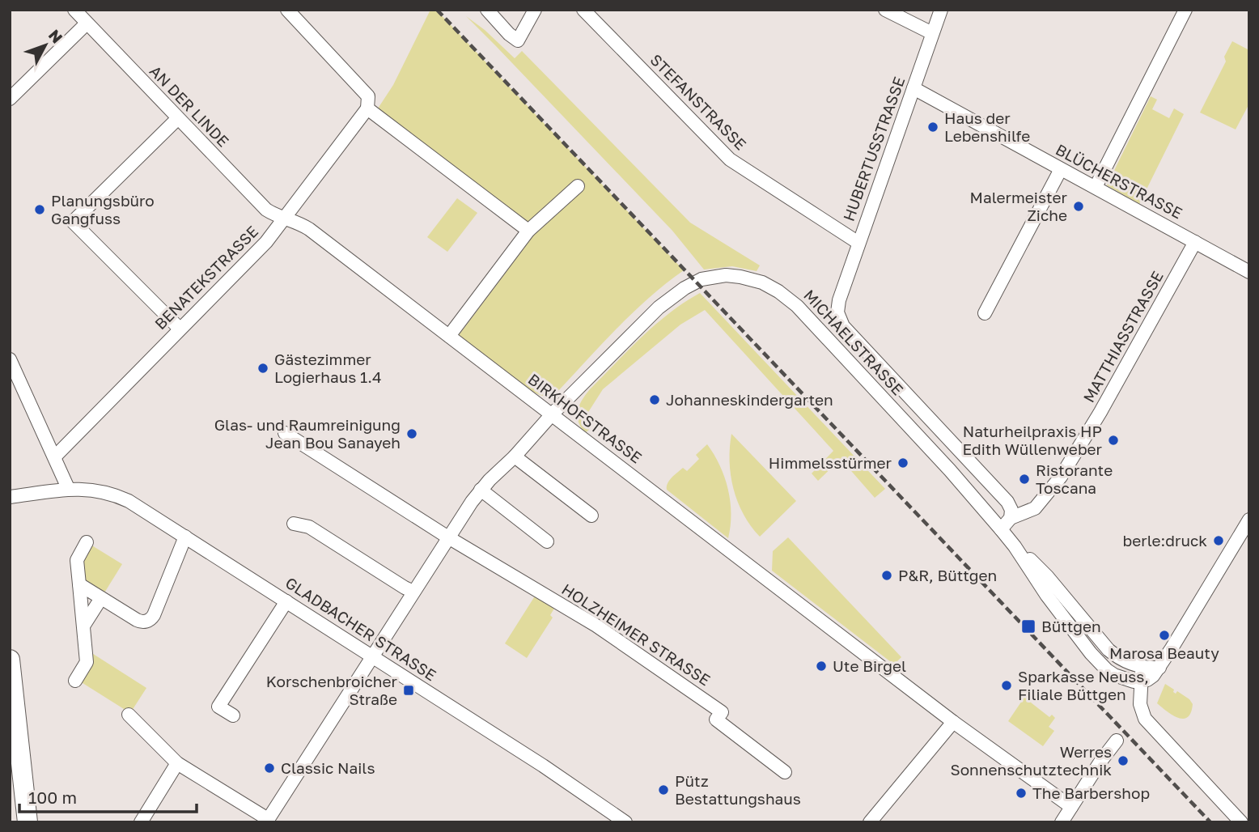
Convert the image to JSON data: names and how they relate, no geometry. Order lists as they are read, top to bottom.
{
  "streets": {
    "street": [
      "STEFANSTRASSE",
      "AN DER LINDE",
      "HUBERTUSSTRASSE",
      "BLÜCHERSTRASSE",
      "BENATEKSTRASSE",
      "MATTHIASSTRASSE",
      "MICHAELSTRASSE",
      "BIRKHOFSTRASSE",
      "GLADBACHER STRASSE",
      "HOLZHEIMER STRASSE"
    ]
  },
  "crossings": [
    ["STEFANSTRASSE", "HUBERTUSSTRASSE"],
    ["AN DER LINDE", "BENATEKSTRASSE"],
    ["AN DER LINDE", "BIRKHOFSTRASSE"],
    ["HUBERTUSSTRASSE", "BLÜCHERSTRASSE"],
    ["HUBERTUSSTRASSE", "MICHAELSTRASSE"],
    ["BLÜCHERSTRASSE", "MATTHIASSTRASSE"],
    ["BENATEKSTRASSE", "BIRKHOFSTRASSE"],
    ["MATTHIASSTRASSE", "MICHAELSTRASSE"],
    ["MICHAELSTRASSE", "BIRKHOFSTRASSE"]
  ],
  "places": {
    "other": [
      "Haus der Lebenshilfe",
      "Malermeister Ziche",
      "Planungsbüro Gangfuss",
      "Gästezimmer Logierhaus 1.4",
      "Johanneskindergarten",
      "Glas- und Raumreinigung Jean Bou Sanayeh",
      "Naturheilpraxis HP Edith Wüllenweber",
      "Himmelsstürmer",
      "Ristorante Toscana",
      "berle:druck",
      "P&R, Büttgen",
      "Marosa Beauty",
      "Ute Birgel",
      "Sparkasse Neuss, Filiale Büttgen",
      "Werres Sonnenschutztechnik",
      "Classic Nails",
      "Pütz Bestattungshaus",
      "The Barbershop"
    ],
    "transit": ["Büttgen", "Korschenbroicher Straße"]
  },
  "scale_bar": "100 m",
  "north": "top right"
}
